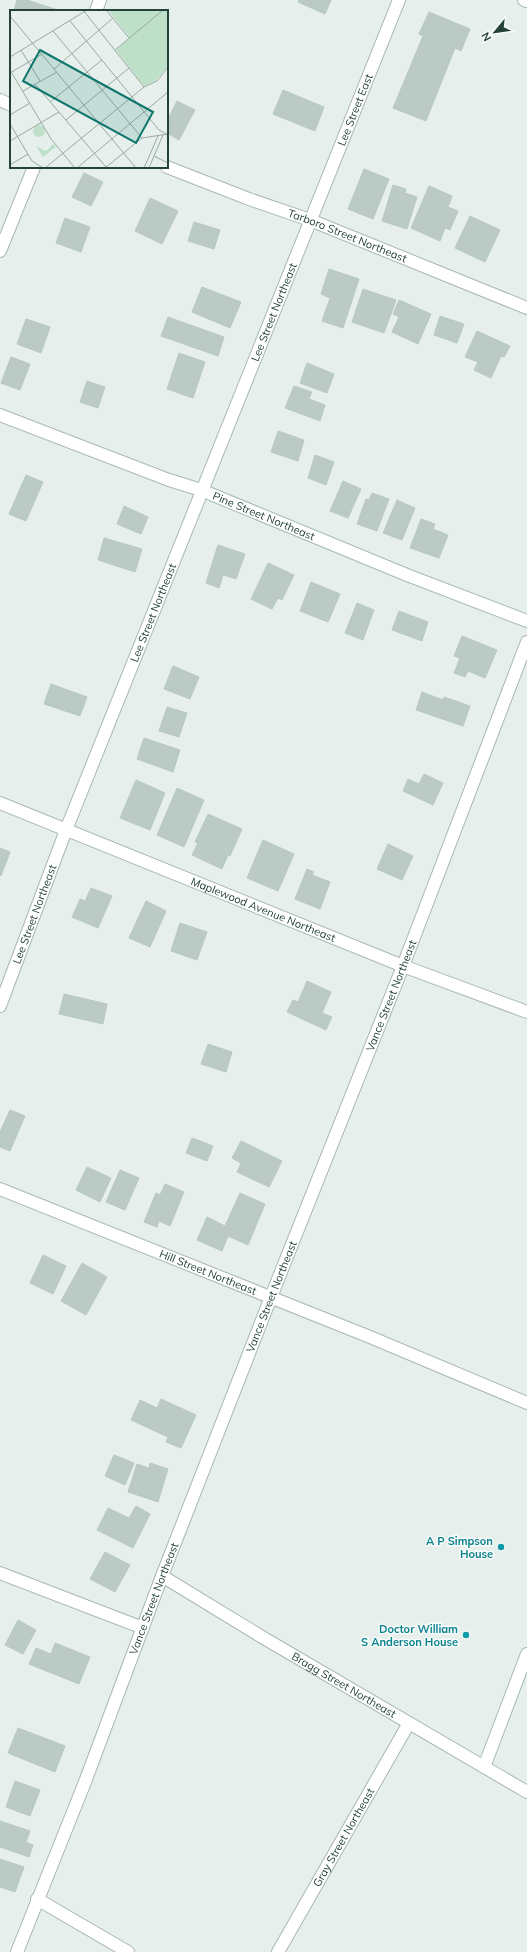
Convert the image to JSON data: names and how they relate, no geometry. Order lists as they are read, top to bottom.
{
  "streets": {
    "street": [
      "Lee Street East",
      "Tarboro Street Northeast",
      "Lee Street Northeast",
      "Pine Street Northeast",
      "Maplewood Avenue Northeast",
      "Vance Street Northeast",
      "Hill Street Northeast",
      "Bragg Street Northeast",
      "Gray Street Northeast"
    ]
  },
  "crossings": [
    ["Lee Street East", "Tarboro Street Northeast"],
    ["Lee Street East", "Lee Street Northeast"],
    ["Tarboro Street Northeast", "Lee Street Northeast"],
    ["Lee Street Northeast", "Pine Street Northeast"],
    ["Lee Street Northeast", "Maplewood Avenue Northeast"],
    ["Maplewood Avenue Northeast", "Vance Street Northeast"],
    ["Vance Street Northeast", "Hill Street Northeast"],
    ["Vance Street Northeast", "Bragg Street Northeast"],
    ["Bragg Street Northeast", "Gray Street Northeast"]
  ],
  "places": ["A P Simpson House", "Doctor William S Anderson House"],
  "north": "bottom left"
}
